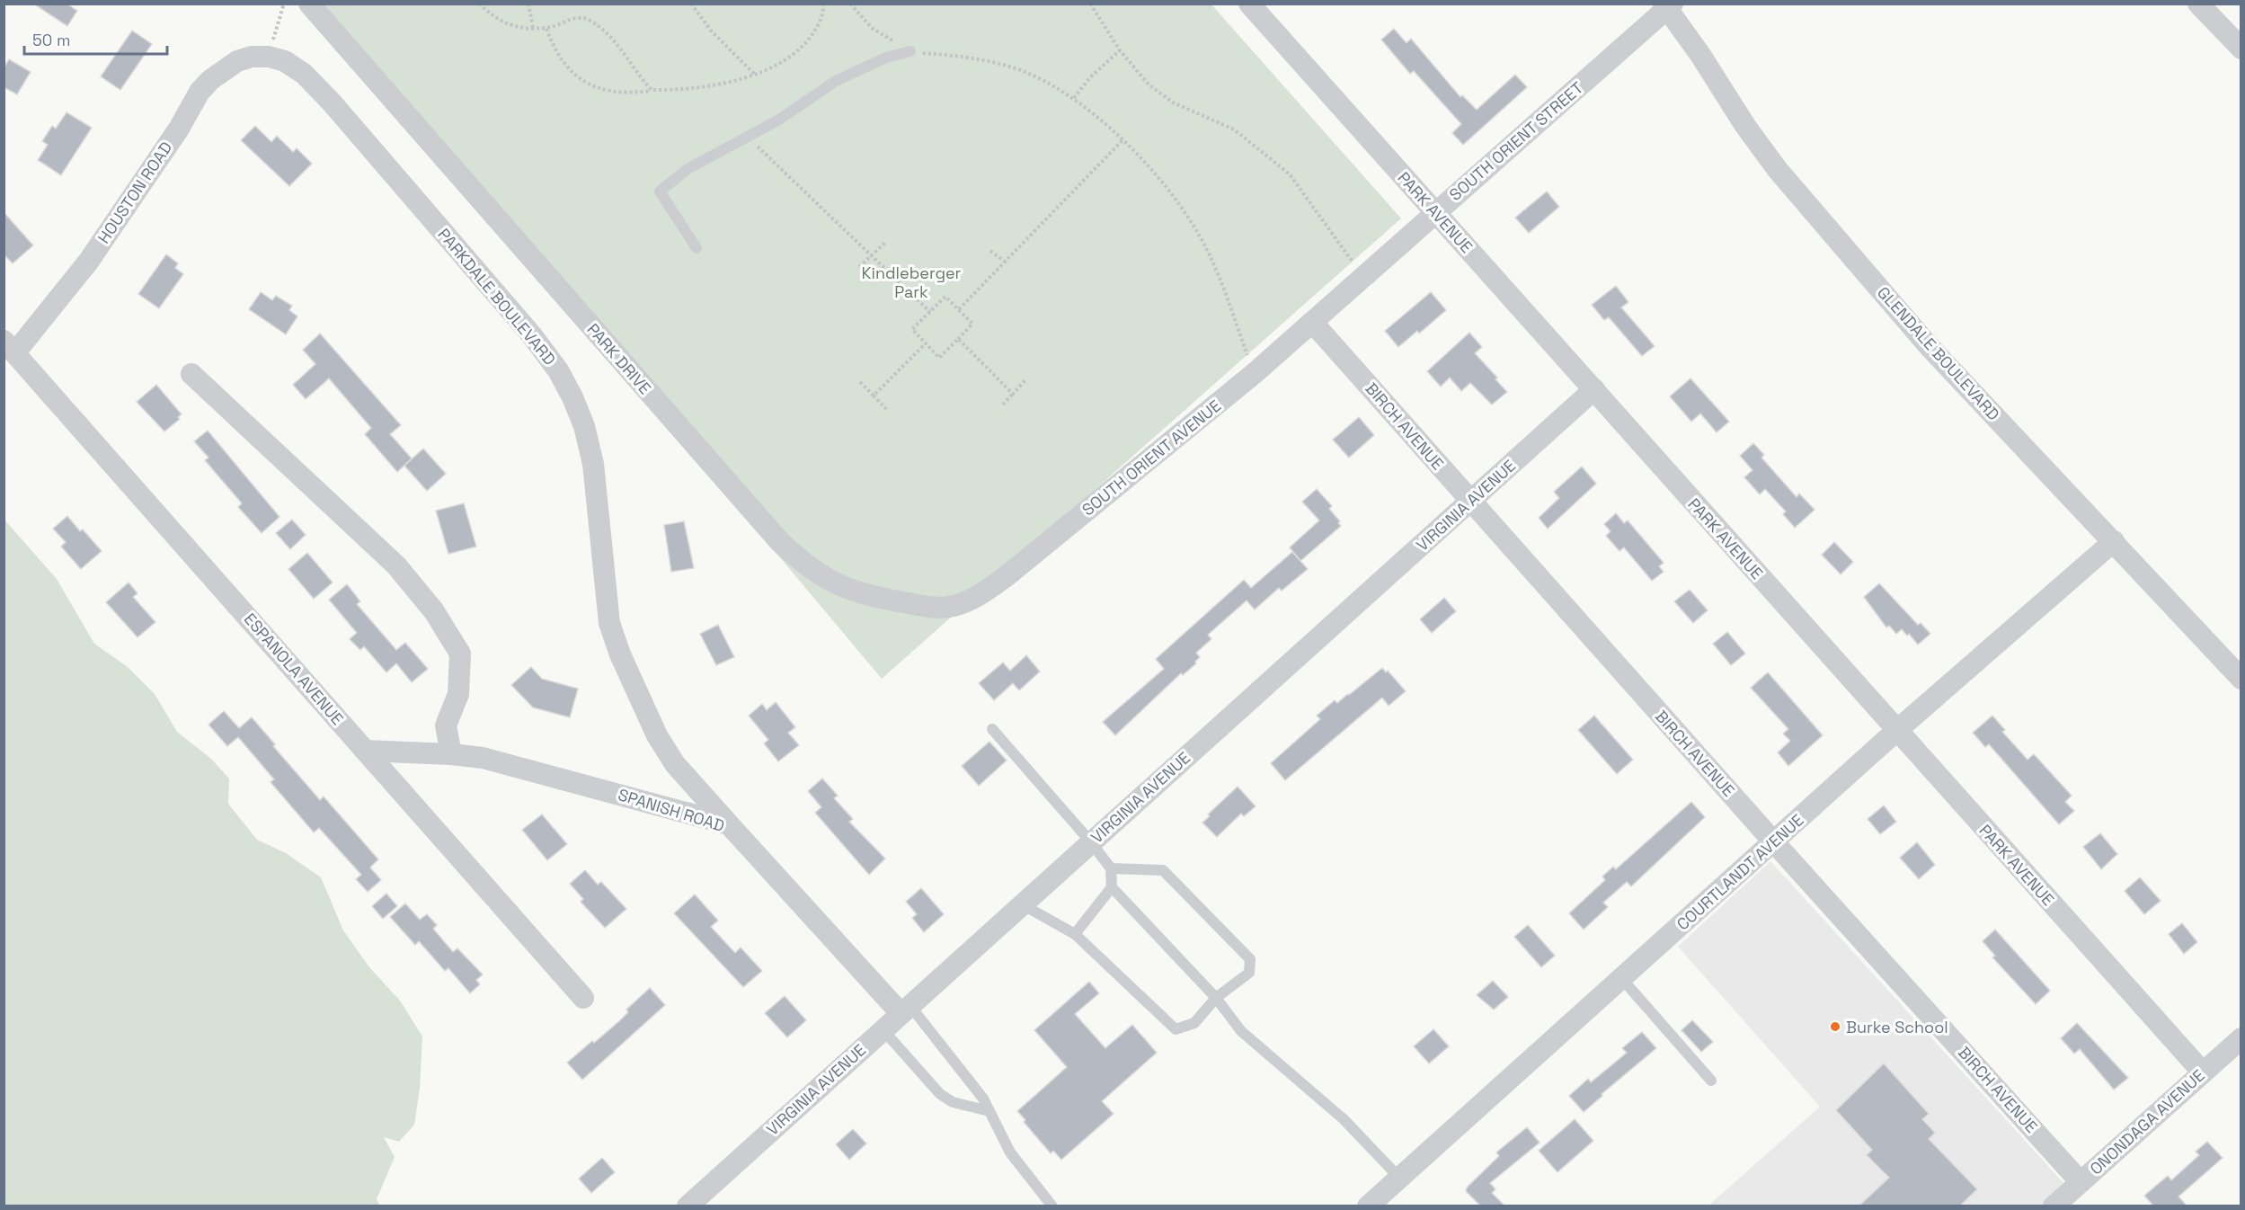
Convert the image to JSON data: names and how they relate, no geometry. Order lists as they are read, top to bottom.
{
  "streets": {
    "street": [
      "SOUTH ORIENT STREET",
      "HOUSTON ROAD",
      "PARK AVENUE",
      "PARKDALE BOULEVARD",
      "GLENDALE BOULEVARD",
      "PARK DRIVE",
      "BIRCH AVENUE",
      "SOUTH ORIENT AVENUE",
      "VIRGINIA AVENUE",
      "ESPANOLA AVENUE",
      "SPANISH ROAD",
      "COURTLANDT AVENUE",
      "ONONDAGA AVENUE"
    ]
  },
  "crossings": [
    ["SOUTH ORIENT STREET", "PARK AVENUE"],
    ["SOUTH ORIENT STREET", "GLENDALE BOULEVARD"],
    ["SOUTH ORIENT STREET", "BIRCH AVENUE"],
    ["SOUTH ORIENT STREET", "SOUTH ORIENT AVENUE"],
    ["HOUSTON ROAD", "PARKDALE BOULEVARD"],
    ["HOUSTON ROAD", "ESPANOLA AVENUE"],
    ["PARK AVENUE", "VIRGINIA AVENUE"],
    ["PARK AVENUE", "COURTLANDT AVENUE"],
    ["PARK AVENUE", "ONONDAGA AVENUE"],
    ["PARKDALE BOULEVARD", "SPANISH ROAD"],
    ["GLENDALE BOULEVARD", "COURTLANDT AVENUE"],
    ["PARK DRIVE", "SOUTH ORIENT AVENUE"],
    ["BIRCH AVENUE", "SOUTH ORIENT AVENUE"],
    ["BIRCH AVENUE", "VIRGINIA AVENUE"],
    ["BIRCH AVENUE", "COURTLANDT AVENUE"],
    ["BIRCH AVENUE", "ONONDAGA AVENUE"],
    ["VIRGINIA AVENUE", "SPANISH ROAD"],
    ["ESPANOLA AVENUE", "SPANISH ROAD"]
  ],
  "parks": ["Kindleberger Park"],
  "places": ["Burke School"],
  "scale_bar": "50 m"
}
